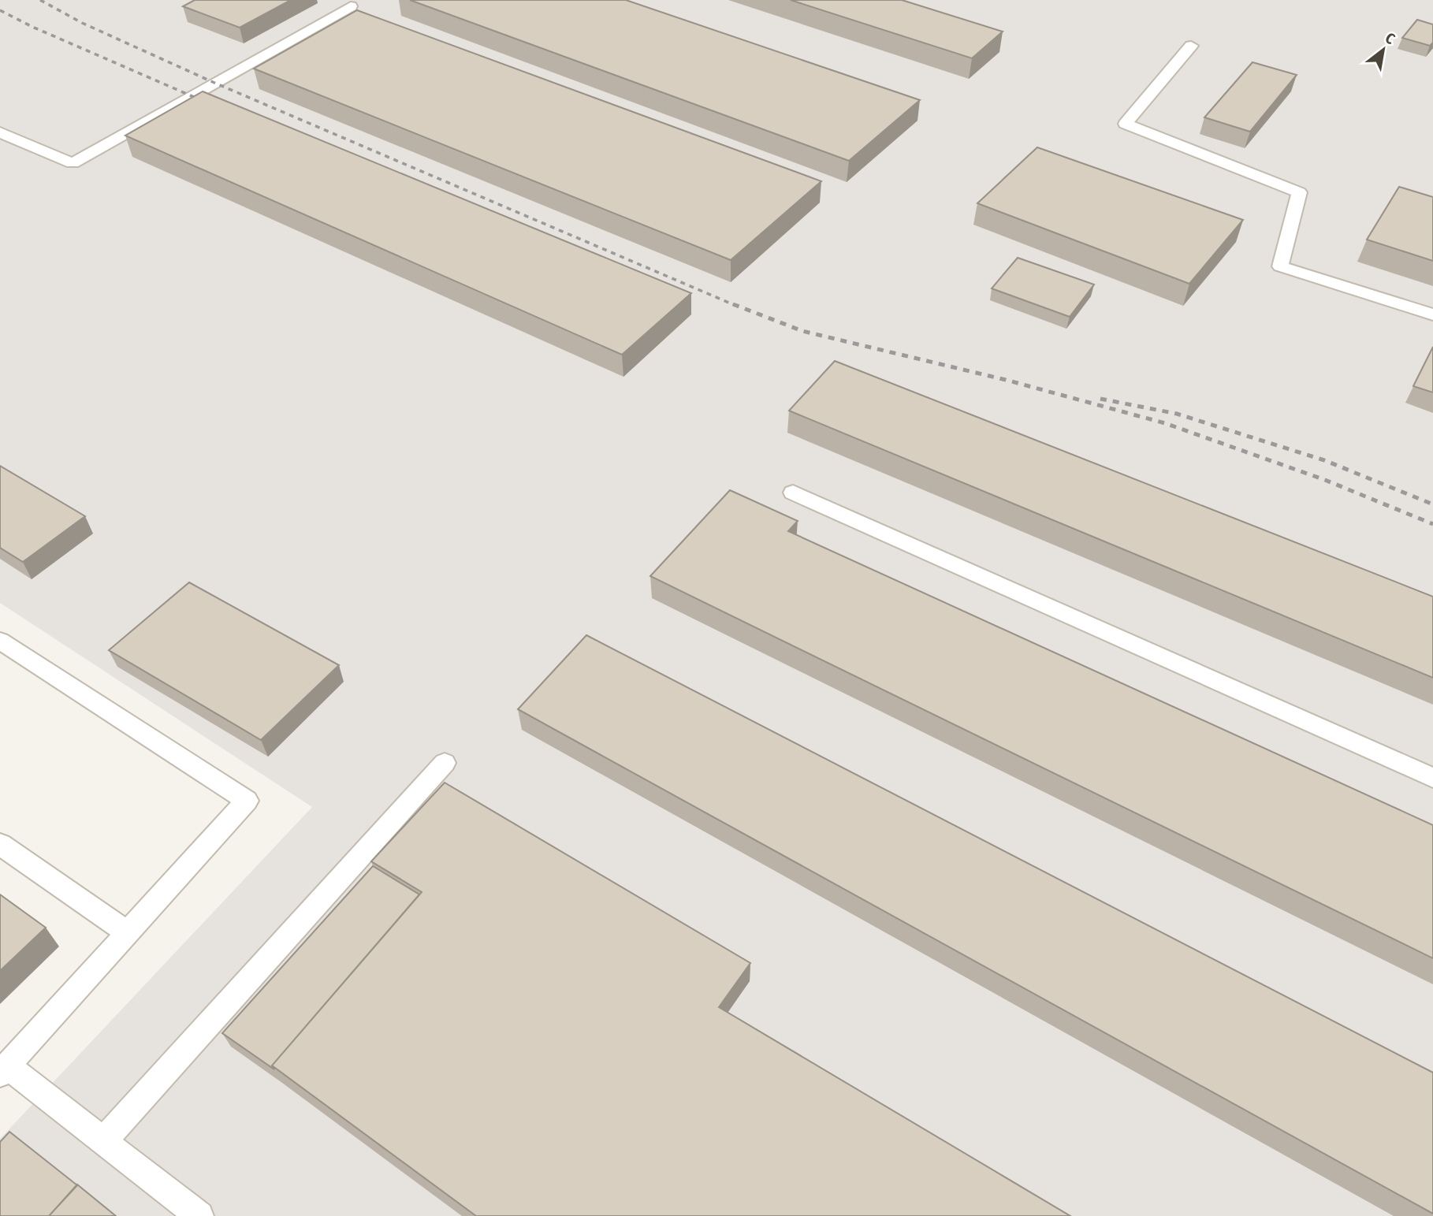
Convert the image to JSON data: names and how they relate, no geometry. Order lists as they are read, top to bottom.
{
  "north": "top right"
}
